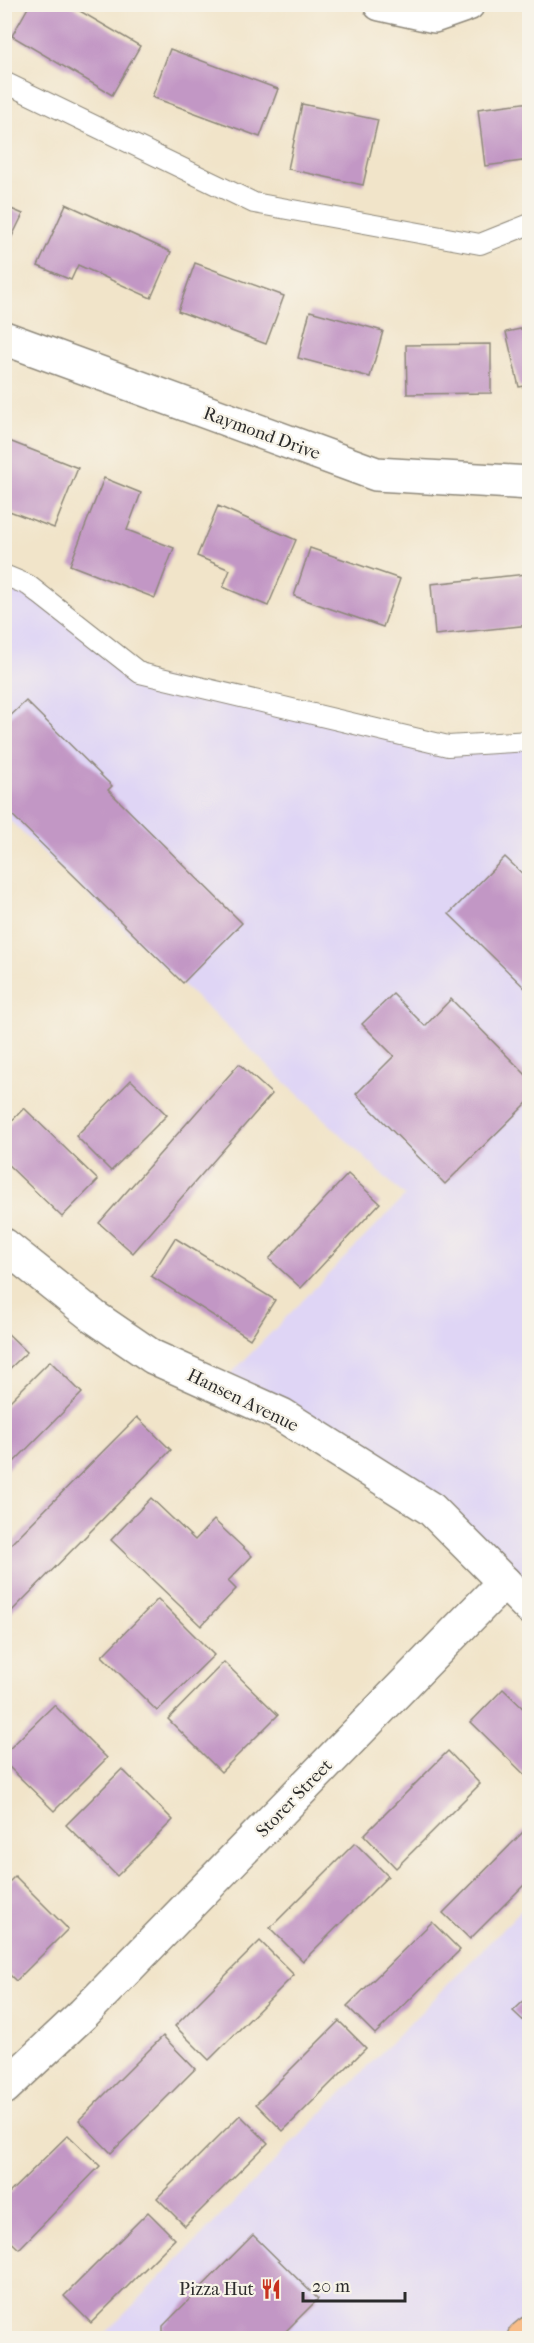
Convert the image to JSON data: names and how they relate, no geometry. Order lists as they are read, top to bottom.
{
  "streets": {
    "street": ["Raymond Drive", "Hansen Avenue", "Storer Street"]
  },
  "crossings": [
    ["Hansen Avenue", "Storer Street"]
  ],
  "places": {
    "restaurant": ["Pizza Hut"]
  },
  "scale_bar": "20 m"
}
